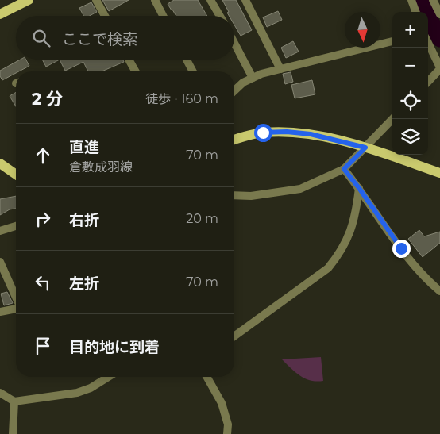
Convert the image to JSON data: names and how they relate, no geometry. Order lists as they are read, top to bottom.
{
  "north": "bottom",
  "page": {
    "map_buttons": ["+", "−"],
    "search": "ここで検索",
    "heading": ["2 分", "徒歩 · 160 m"],
    "list": [
      ["直進", "倉敷成羽線", "70 m"],
      ["右折", "20 m"],
      ["左折", "70 m"],
      "目的地に到着"
    ]
  }
}
